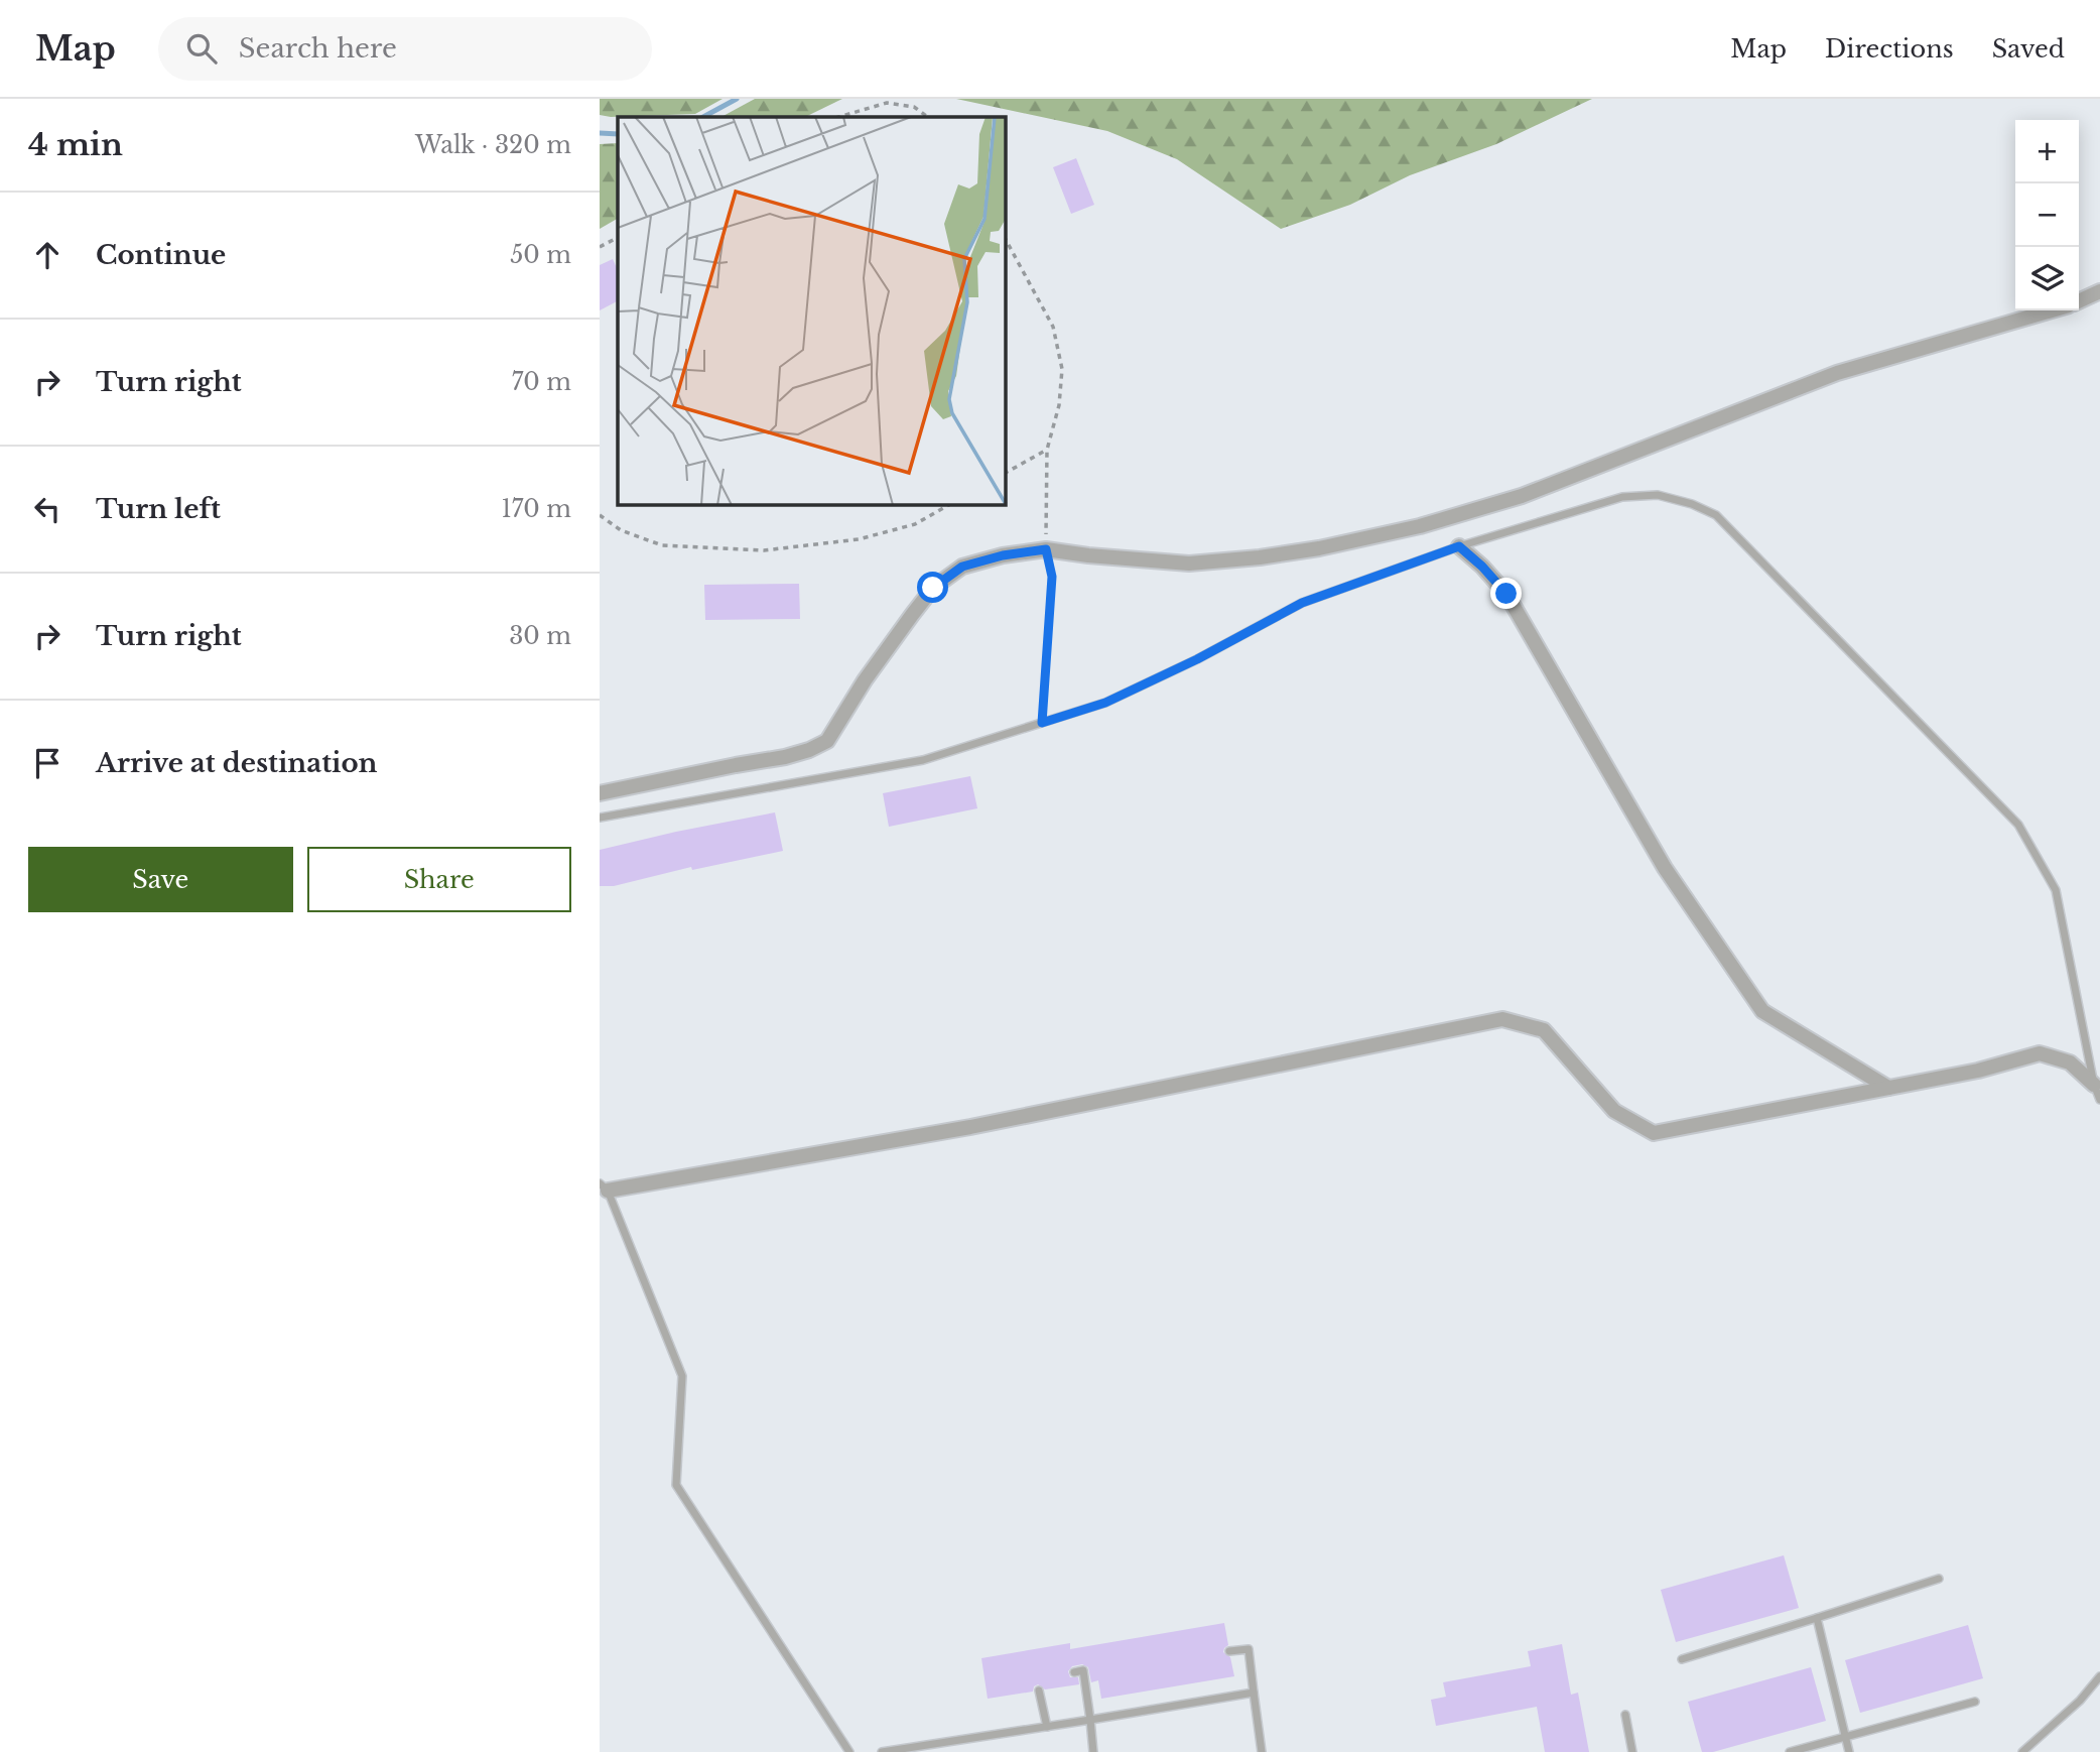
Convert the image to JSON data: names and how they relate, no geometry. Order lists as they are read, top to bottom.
{
  "page": {
    "header": "Map",
    "search": "Search here",
    "nav": ["Map", "Directions", "Saved"],
    "heading": ["4 min", "Walk · 320 m"],
    "map_buttons": ["+", "−"],
    "list": [
      ["Continue", "50 m"],
      ["Turn right", "70 m"],
      ["Turn left", "170 m"],
      ["Turn right", "30 m"],
      "Arrive at destination"
    ],
    "buttons": ["Save", "Share"]
  }
}
